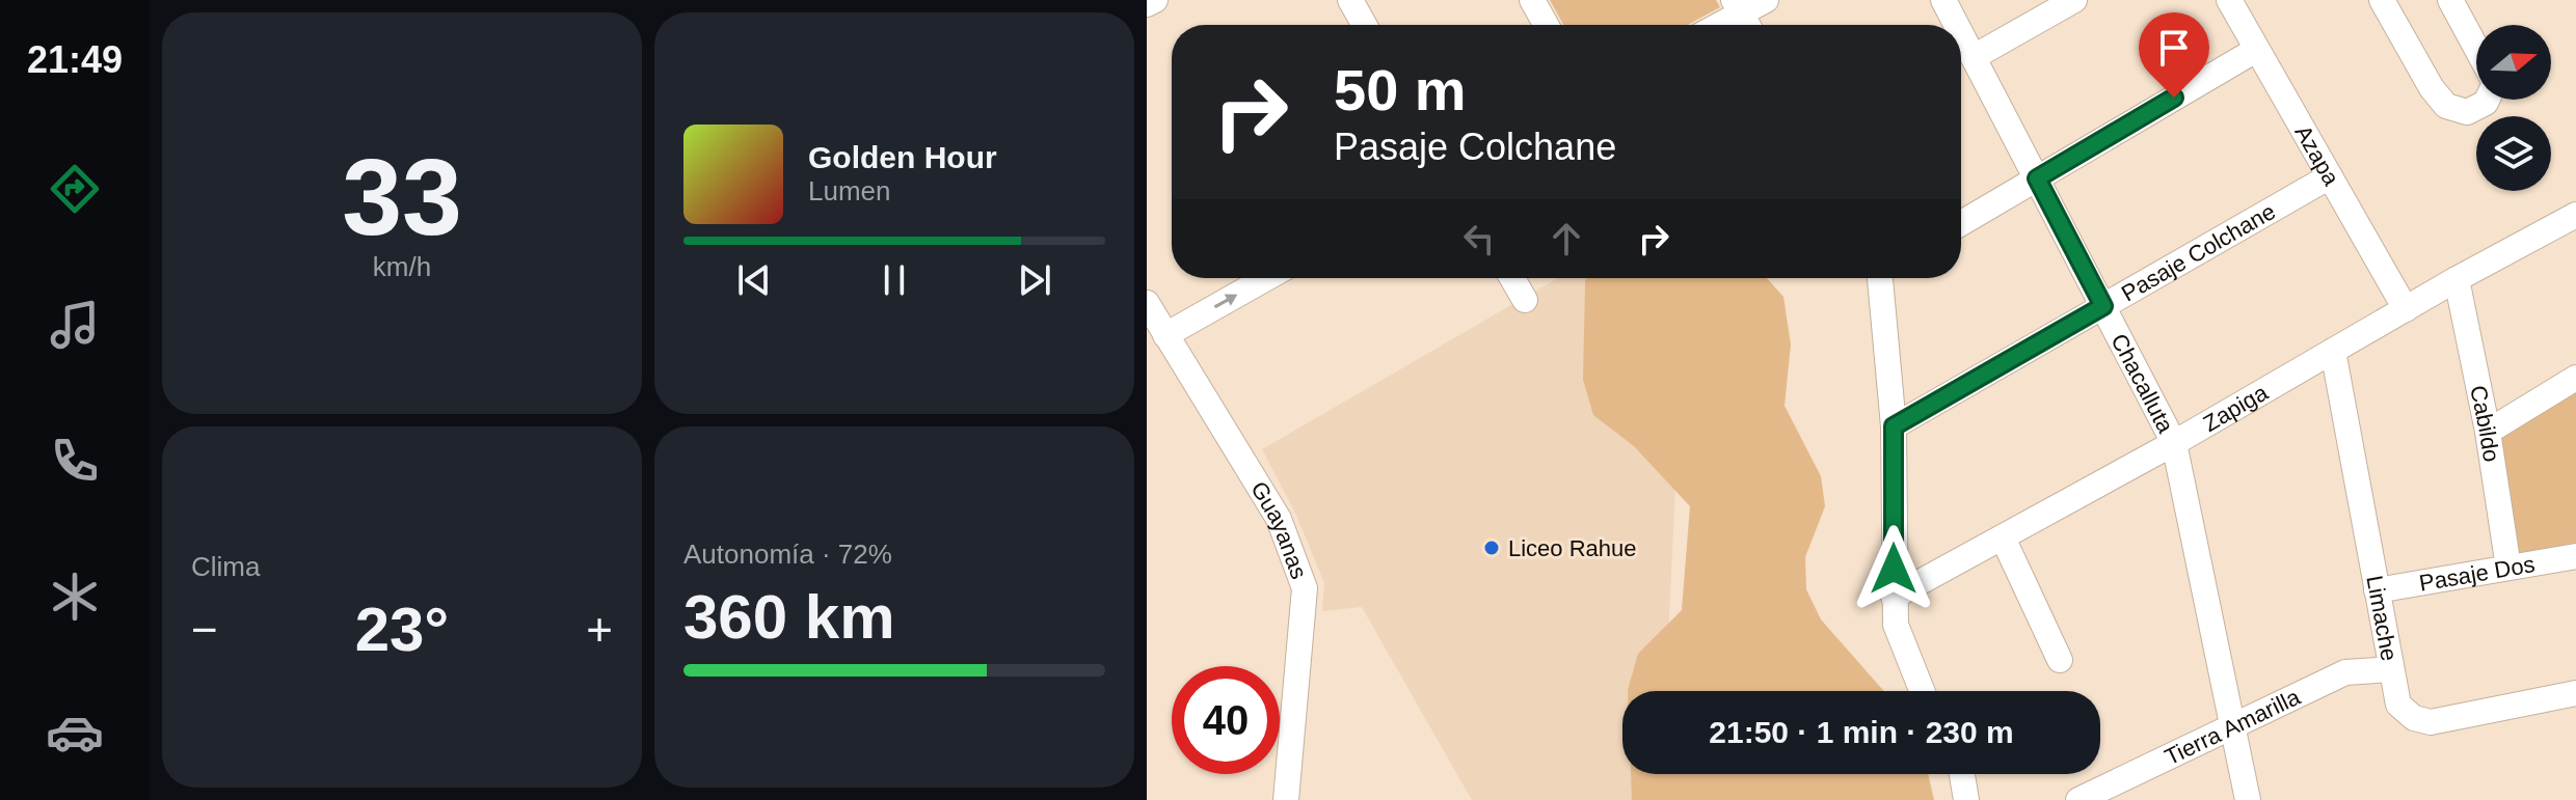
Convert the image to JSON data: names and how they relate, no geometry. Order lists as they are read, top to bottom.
{
  "streets": {
    "street": [
      "Azapa",
      "Pasaje Colchane",
      "Chacalluta",
      "Zapiga",
      "Cabildo",
      "Guayanas",
      "Pasaje Dos",
      "Limache",
      "Tierra Amarilla"
    ]
  },
  "crossings": [
    ["Azapa", "Pasaje Colchane"],
    ["Azapa", "Zapiga"],
    ["Pasaje Colchane", "Chacalluta"],
    ["Chacalluta", "Zapiga"],
    ["Chacalluta", "Tierra Amarilla"],
    ["Zapiga", "Cabildo"],
    ["Zapiga", "Limache"],
    ["Cabildo", "Pasaje Dos"],
    ["Pasaje Dos", "Limache"],
    ["Limache", "Tierra Amarilla"]
  ],
  "places": ["Liceo Rahue"],
  "north": "right",
  "page": {
    "tabs": "21:49",
    "tile": [
      ["33", "km/h"],
      "Clima",
      ["Autonomía · 72%", "360 km"]
    ],
    "turn": ["50 m", "Pasaje Colchane"],
    "song": ["Golden Hour", "Lumen"],
    "heat": ["−", "23°", "+"],
    "limit": "40",
    "trip": "21:50 · 1 min · 230 m"
  }
}
